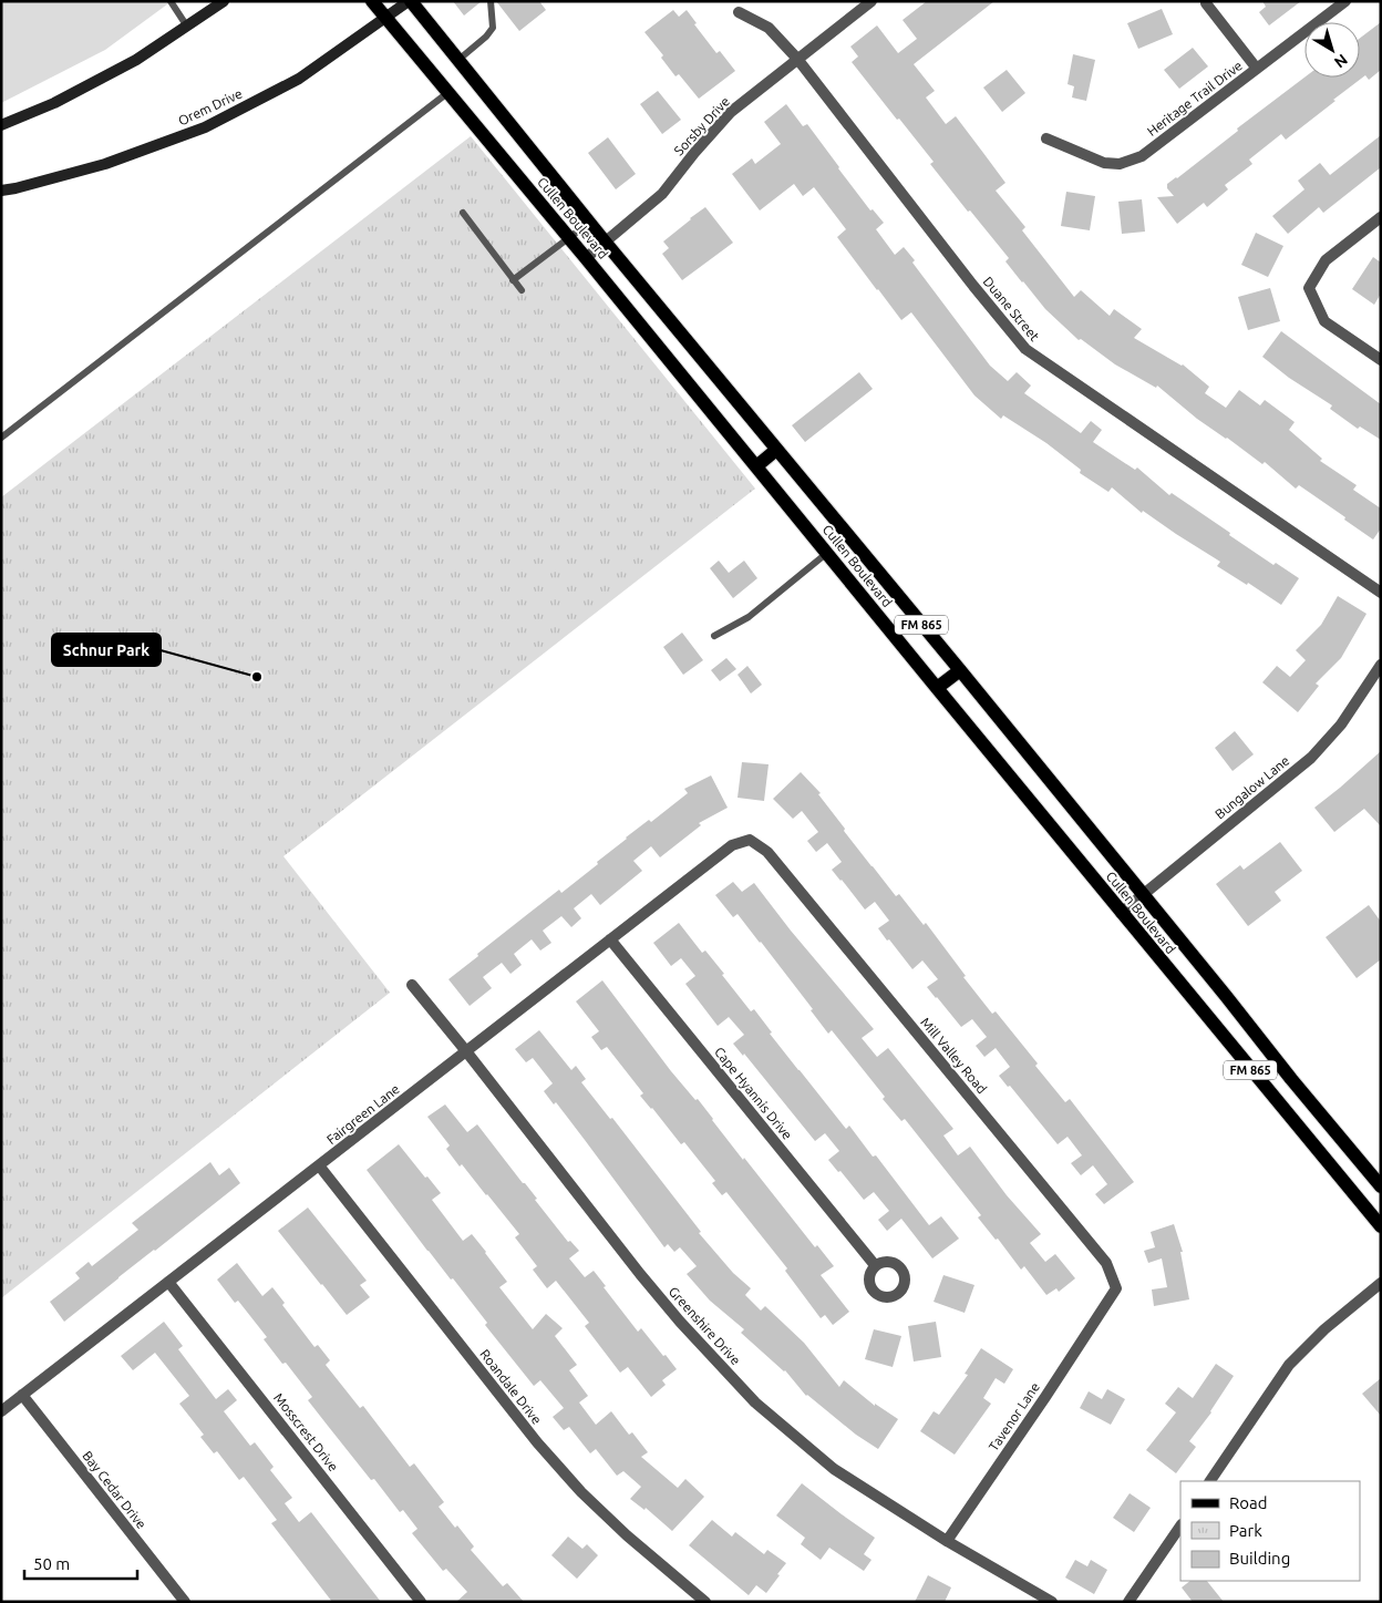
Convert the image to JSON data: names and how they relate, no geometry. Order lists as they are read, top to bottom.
{
  "streets": {
    "main road": ["Orem Drive", "Cullen Boulevard", "FM 865"],
    "street": [
      "Heritage Trail Drive",
      "Sorsby Drive",
      "Duane Street",
      "Bungalow Lane",
      "Mill Valley Road",
      "Cape Hyannis Drive",
      "Fairgreen Lane",
      "Greenshire Drive",
      "Roandale Drive",
      "Tavenor Lane",
      "Mosscrest Drive",
      "Bay Cedar Drive"
    ]
  },
  "crossings": [
    ["Orem Drive", "Cullen Boulevard"],
    ["Sorsby Drive", "Cullen Boulevard"],
    ["Sorsby Drive", "Duane Street"],
    ["Cullen Boulevard", "Bungalow Lane"],
    ["Mill Valley Road", "Fairgreen Lane"],
    ["Mill Valley Road", "Tavenor Lane"],
    ["Cape Hyannis Drive", "Fairgreen Lane"],
    ["Fairgreen Lane", "Greenshire Drive"],
    ["Fairgreen Lane", "Roandale Drive"],
    ["Fairgreen Lane", "Mosscrest Drive"],
    ["Fairgreen Lane", "Bay Cedar Drive"],
    ["Greenshire Drive", "Tavenor Lane"]
  ],
  "places": ["Schnur Park"],
  "legend": ["Road", "Park", "Building"],
  "scale_bar": "50 m",
  "north": "bottom right"
}
